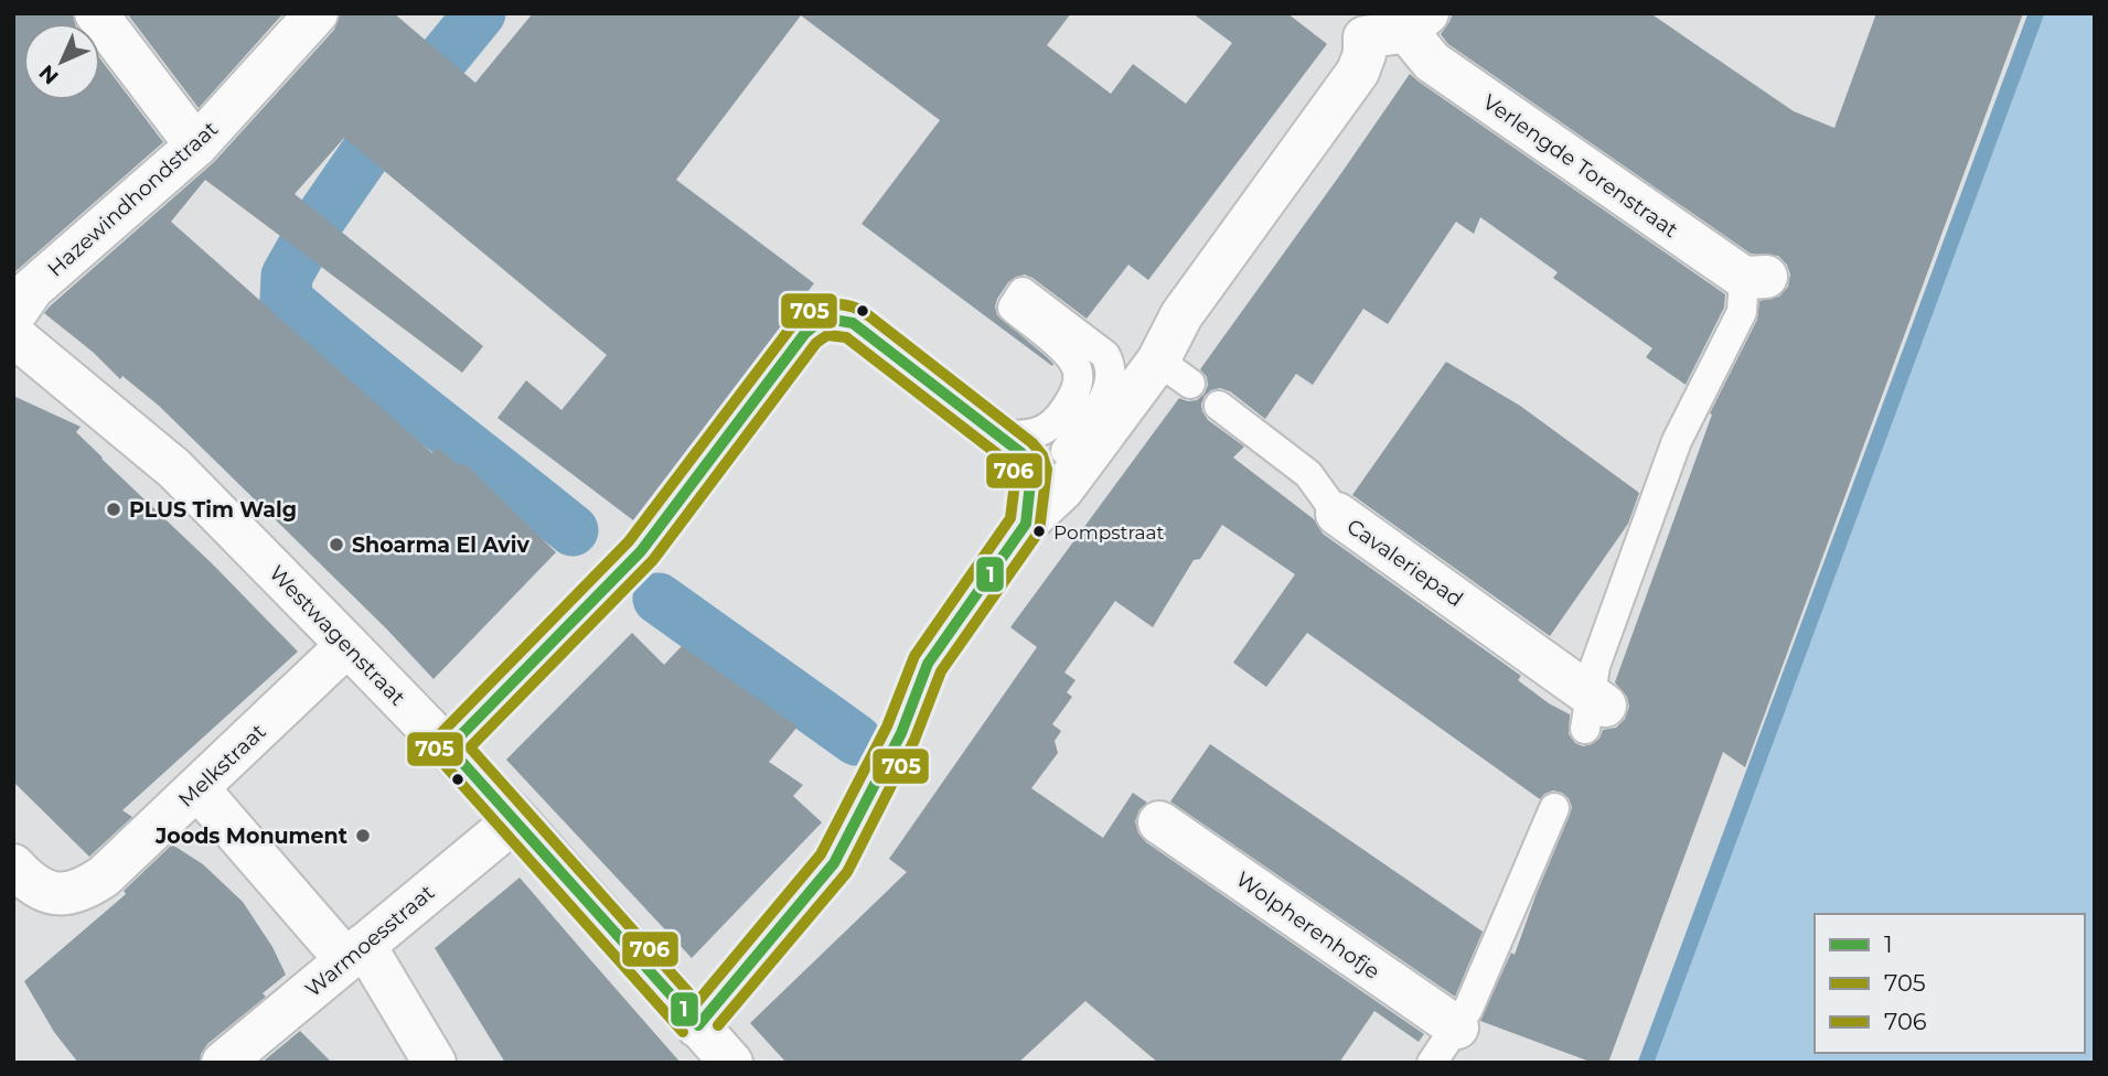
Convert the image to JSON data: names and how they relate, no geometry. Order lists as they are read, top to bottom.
{
  "streets": {
    "street": [
      "Verlengde Torenstraat",
      "Hazewindhondstraat",
      "Cavaleriepad",
      "Westwagenstraat",
      "Melkstraat",
      "Wolpherenhofje",
      "Warmoesstraat"
    ]
  },
  "crossings": [
    ["Westwagenstraat", "Melkstraat"],
    ["Westwagenstraat", "Warmoesstraat"]
  ],
  "places": [
    "PLUS Tim Walg",
    "Pompstraat",
    "Shoarma El Aviv",
    "Joods Monument"
  ],
  "lines": ["transit line 705", "transit line 1", "transit line 706"],
  "legend": ["1", "705", "706"],
  "north": "bottom left"
}
